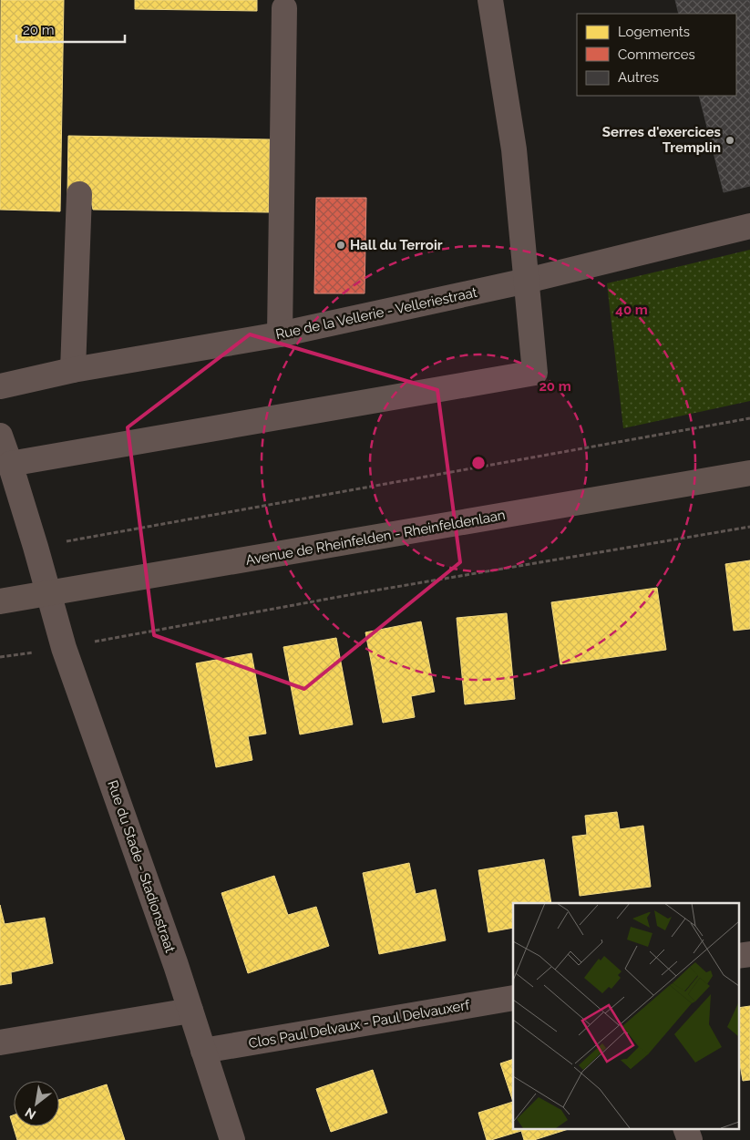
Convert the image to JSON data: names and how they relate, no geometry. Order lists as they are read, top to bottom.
{
  "streets": {
    "main road": ["Avenue de Rheinfelden - Rheinfeldenlaan"],
    "street": ["Rue de la Vellerie - Velleriestraat", "Rue du Stade - Stadionstraat", "Clos Paul Delvaux - Paul Delvauxerf"]
  },
  "crossings": [
    ["Avenue de Rheinfelden - Rheinfeldenlaan", "Rue du Stade - Stadionstraat"],
    ["Rue du Stade - Stadionstraat", "Clos Paul Delvaux - Paul Delvauxerf"]
  ],
  "places": ["Serres d'exercices Tremplin", "Hall du Terroir"],
  "legend": ["Logements", "Commerces", "Autres"],
  "scale_bar": "20 m",
  "north": "bottom left",
  "rings": ["40 m", "20 m"]
}
